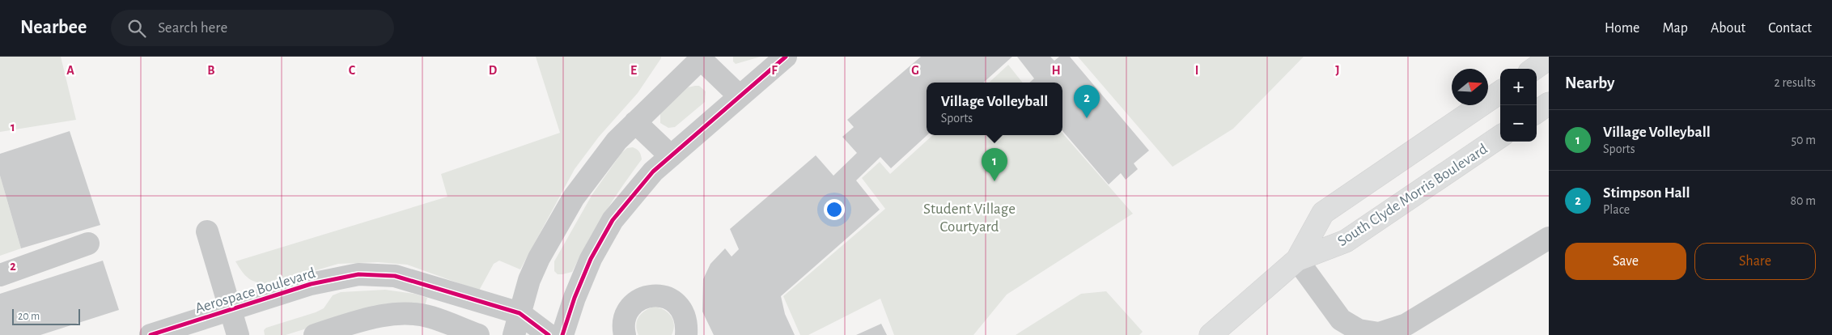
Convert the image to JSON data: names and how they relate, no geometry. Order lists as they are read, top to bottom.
{
  "streets": {
    "main road": ["South Clyde Morris Boulevard"],
    "street": ["Aerospace Boulevard"]
  },
  "parks": ["Student Village Courtyard"],
  "scale_bar": "20 m",
  "north": "right",
  "page": {
    "header": "Nearbee",
    "search": "Search here",
    "nav": [
      "Home",
      "Map",
      "About",
      "Contact"
    ],
    "heading": ["Nearby", "2 results"],
    "map_buttons": ["+", "−"],
    "popup": ["Village Volleyball", "Sports"],
    "pins": ["2", "1"],
    "list": [
      {
        "mark": "1",
        "name": "Village Volleyball",
        "note": "Sports",
        "value": "50 m"
      },
      {
        "mark": "2",
        "name": "Stimpson Hall",
        "note": "Place",
        "value": "80 m"
      }
    ],
    "buttons": ["Save", "Share"],
    "scale": "20 m"
  },
  "grid": {
    "columns": [
      "A",
      "B",
      "C",
      "D",
      "E",
      "F",
      "G",
      "H",
      "I",
      "J"
    ],
    "rows": ["1", "2"]
  }
}
